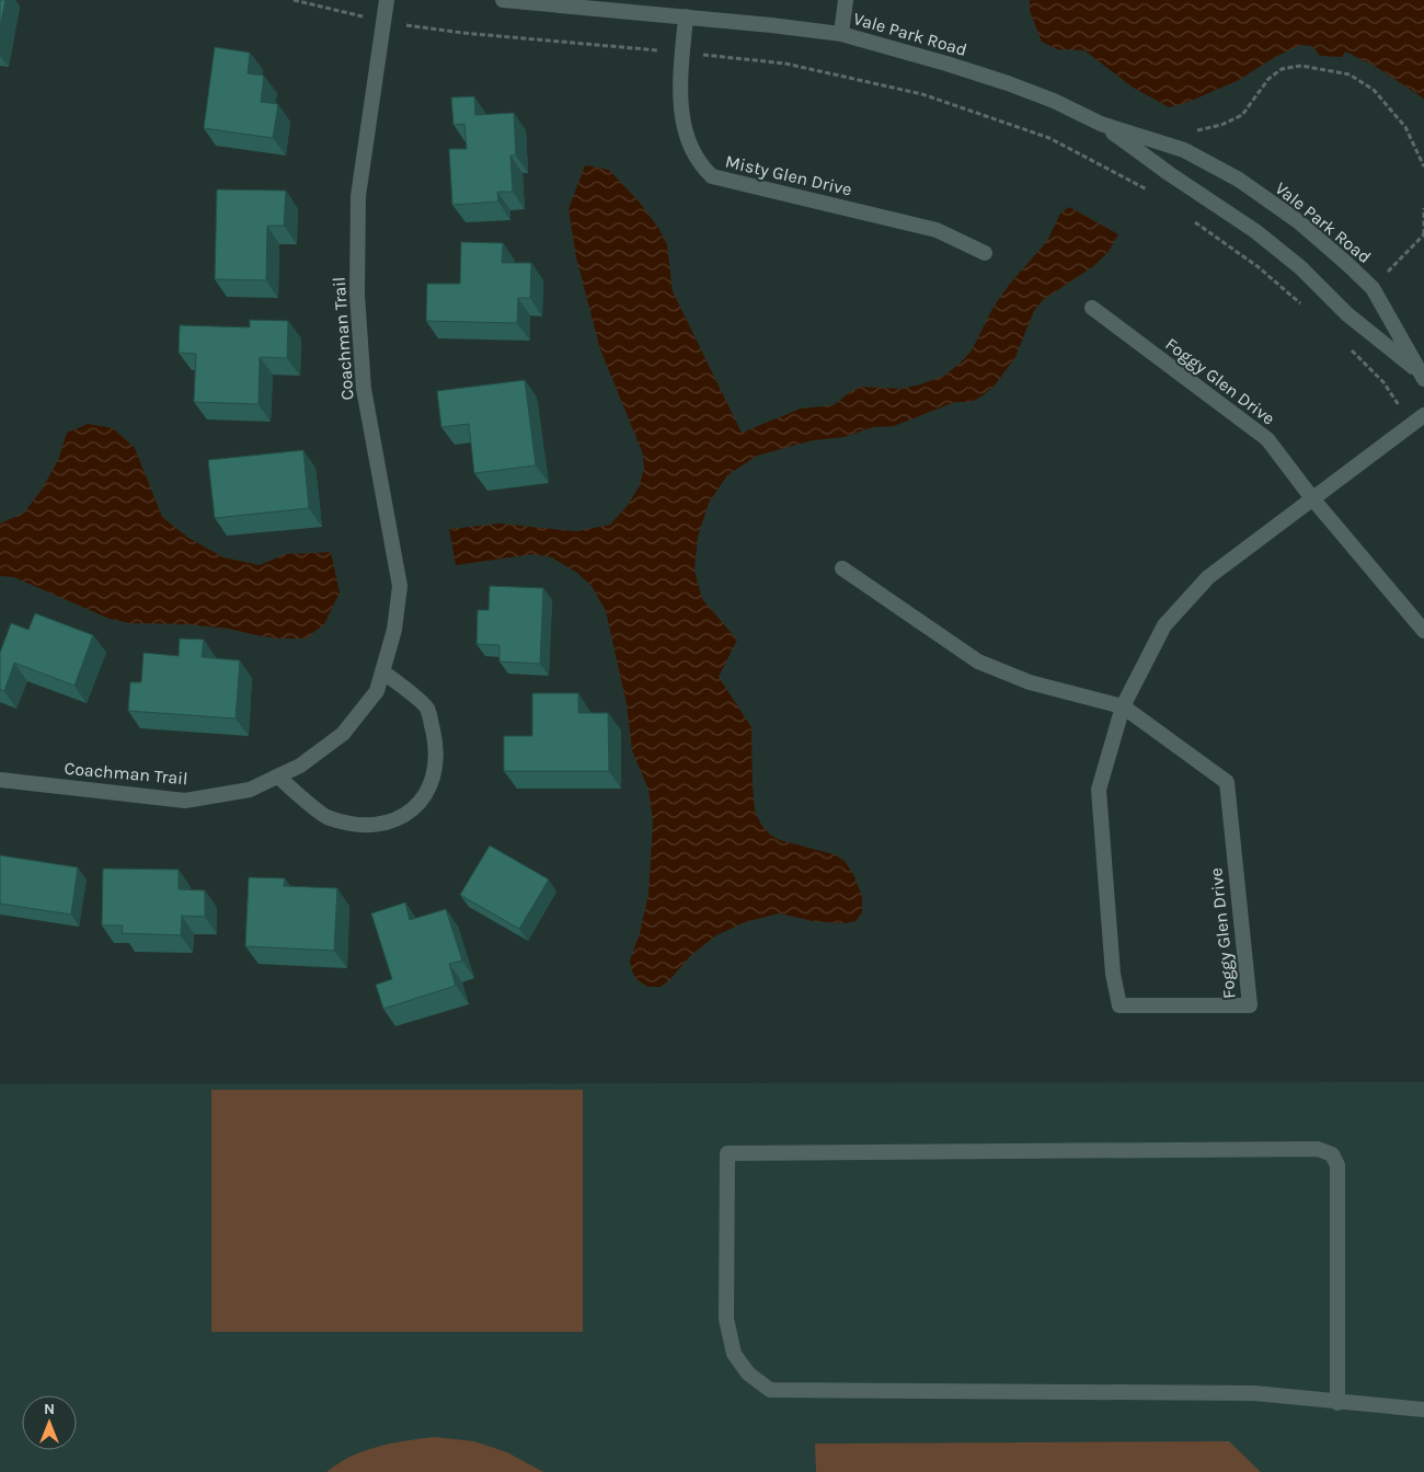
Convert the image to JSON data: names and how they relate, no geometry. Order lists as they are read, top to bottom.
{
  "streets": {
    "street": [
      "Vale Park Road",
      "Misty Glen Drive",
      "Coachman Trail",
      "Foggy Glen Drive"
    ]
  },
  "crossings": [
    ["Vale Park Road", "Misty Glen Drive"]
  ],
  "north": "top"
}
